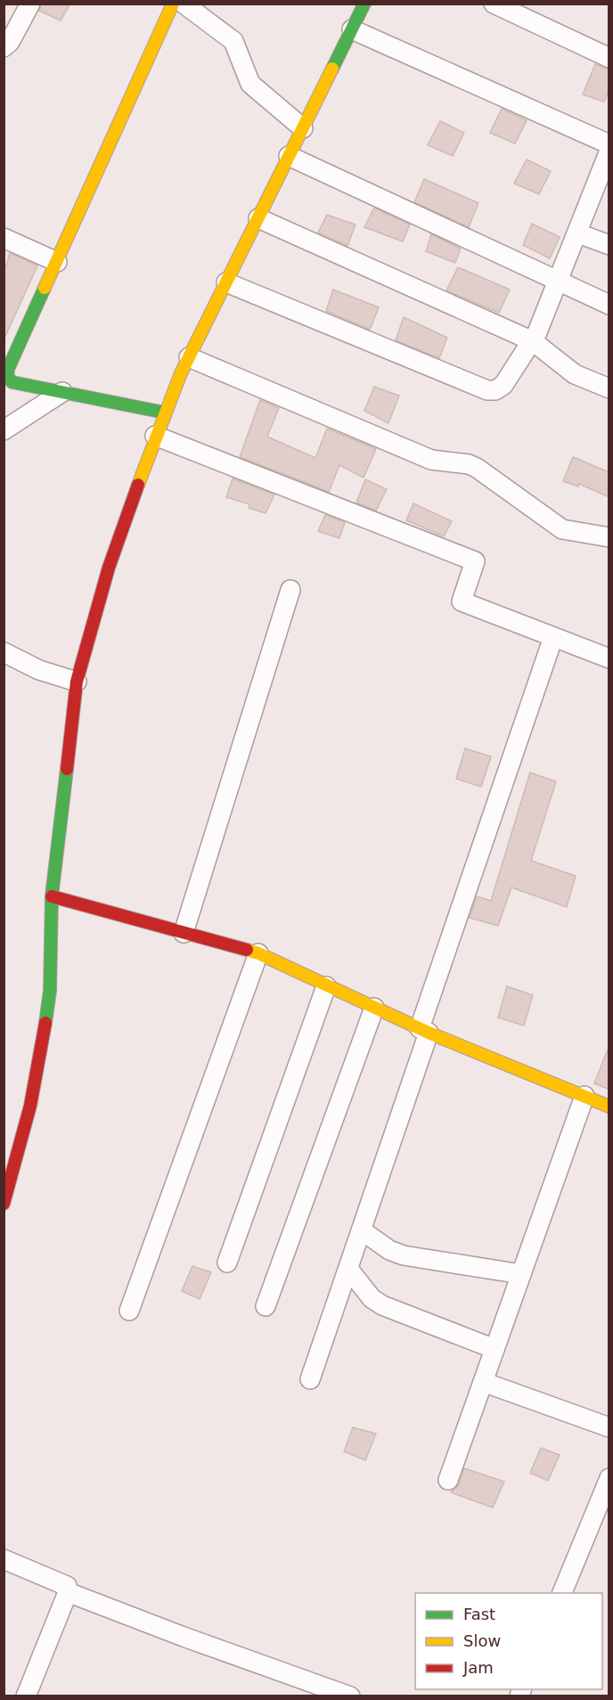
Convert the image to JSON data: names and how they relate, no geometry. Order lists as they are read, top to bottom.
{
  "legend": ["Fast", "Slow", "Jam"]
}
